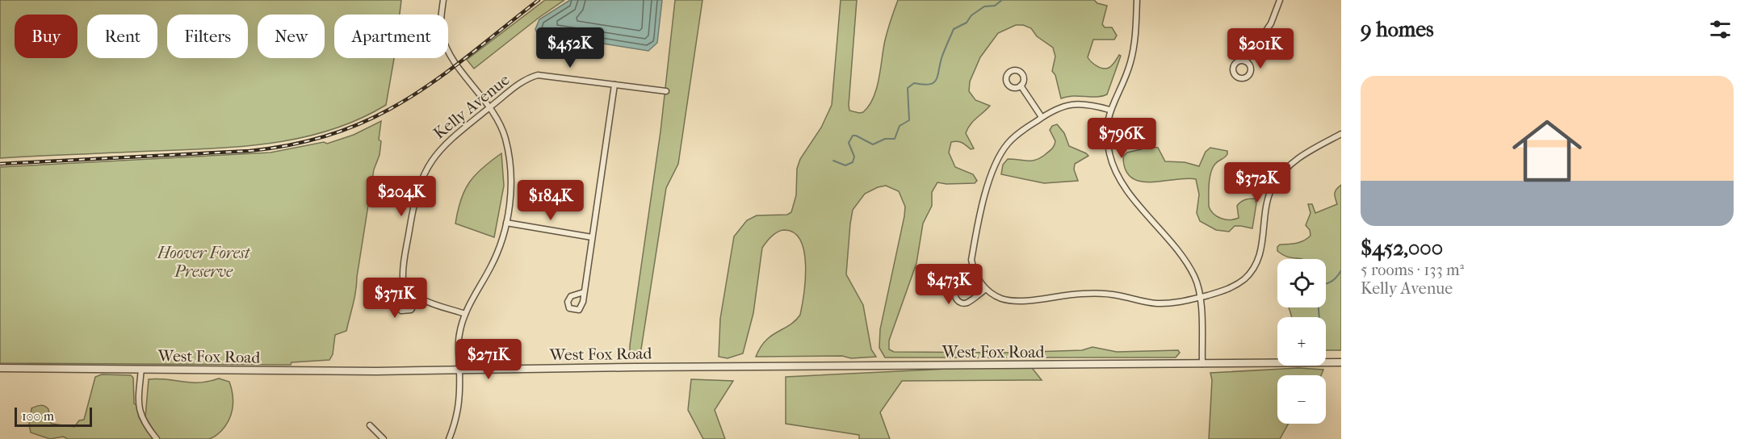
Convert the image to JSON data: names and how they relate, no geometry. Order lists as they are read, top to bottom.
{
  "streets": {
    "street": ["Kelly Avenue", "West Fox Road"]
  },
  "parks": ["Hoover Forest Preserve"],
  "scale_bar": "100 m",
  "page": {
    "heading": "9 homes",
    "chip": [
      "Buy",
      "Rent",
      "Filters",
      "New",
      "Apartment"
    ],
    "price": [
      "$452K",
      "$201K",
      "$796K",
      "$372K",
      "$204K",
      "$184K",
      "$473K",
      "$371K",
      "$271K"
    ],
    "list": [
      {
        "name": "$452,000",
        "note": "5 rooms · 133 m² · Kelly Avenue"
      }
    ],
    "map_buttons": ["+", "−"],
    "scale": "100 m"
  }
}
